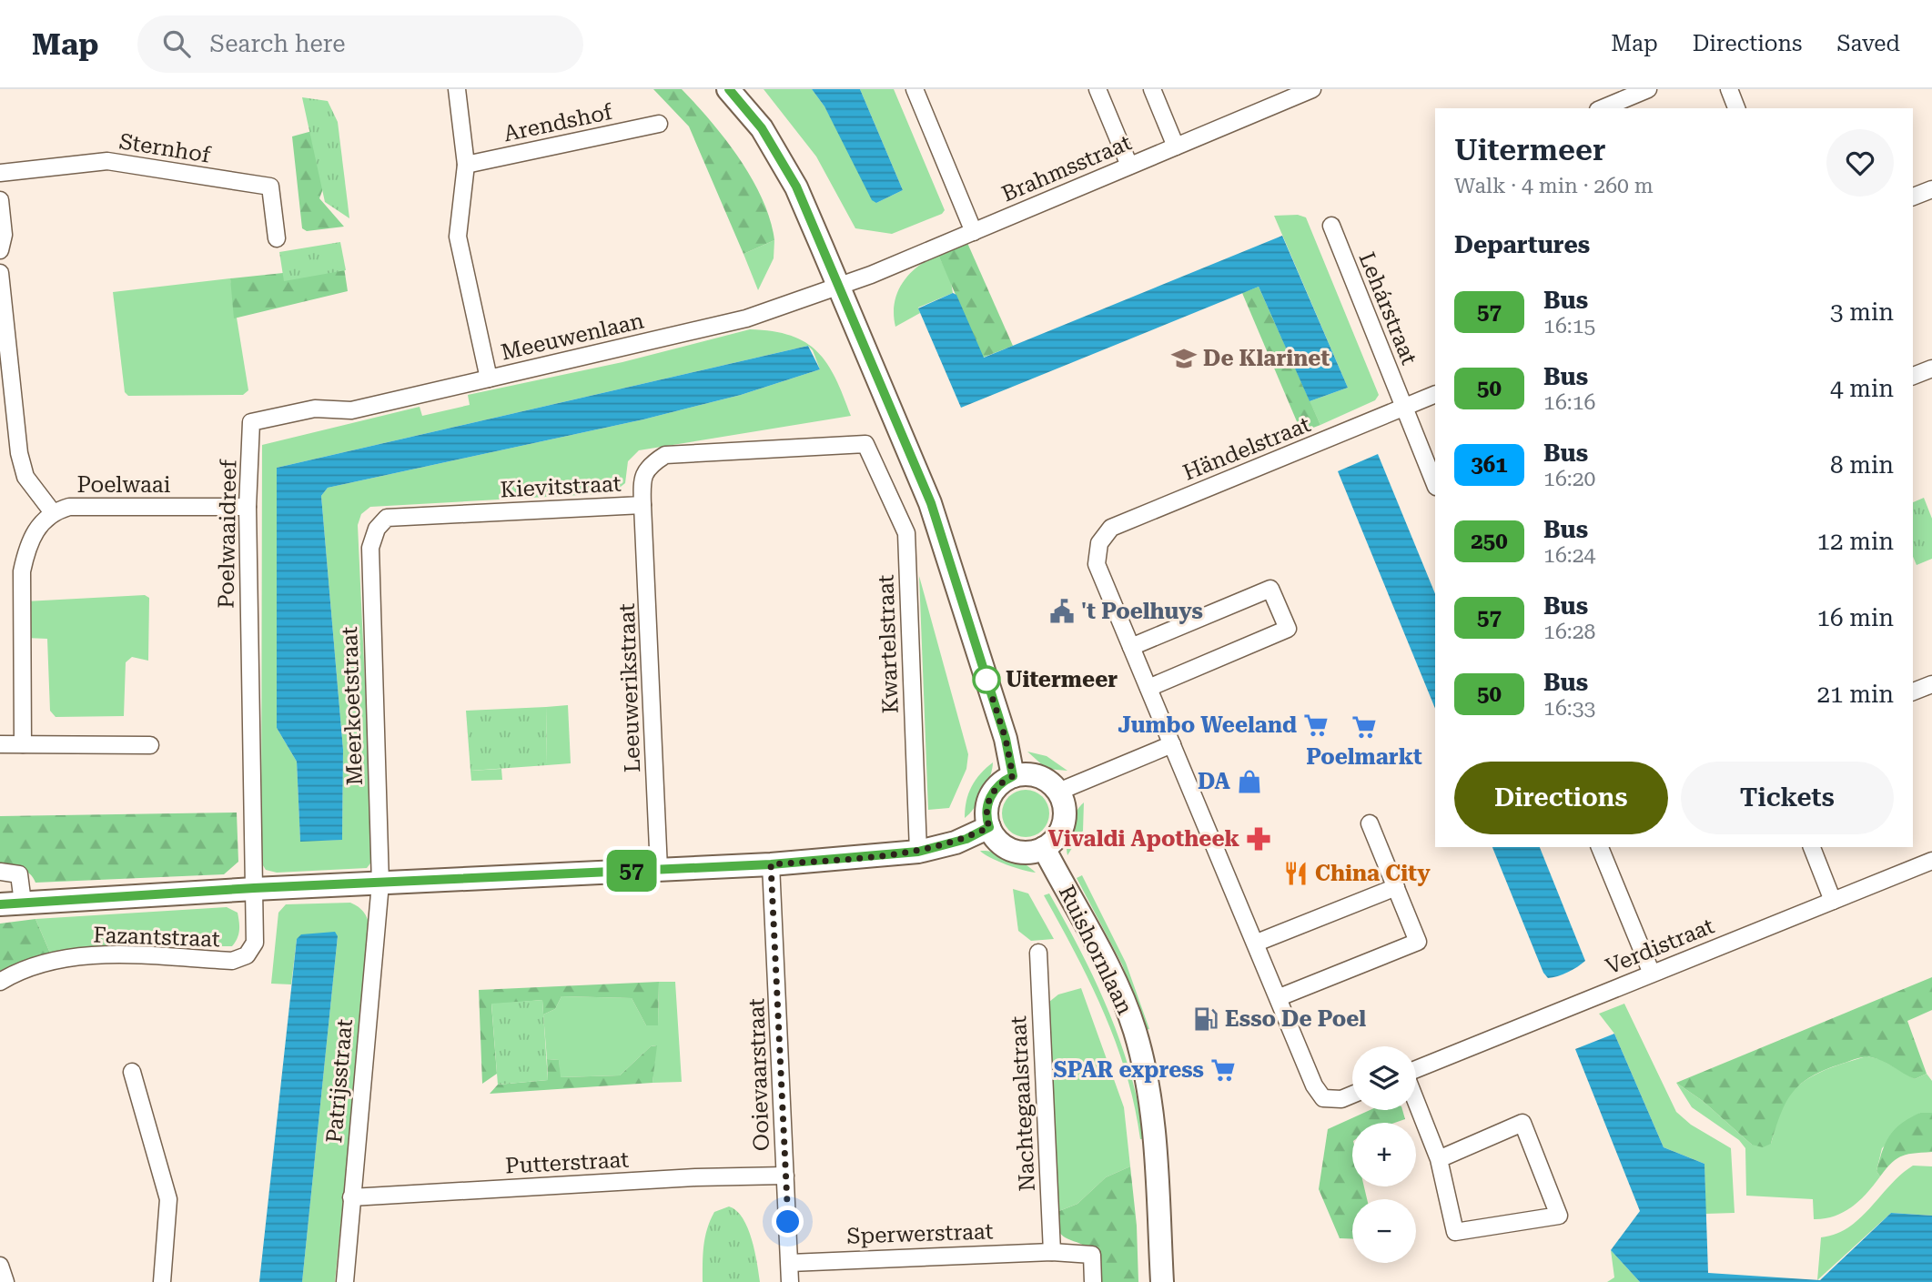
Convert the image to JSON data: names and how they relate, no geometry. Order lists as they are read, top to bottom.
{
  "streets": {
    "main road": ["Ruishornlaan"],
    "street": [
      "Arendshof",
      "Sternhof",
      "Brahmsstraat",
      "Lehárstraat",
      "Meeuwenlaan",
      "Händelstraat",
      "Poelwaai",
      "Kievitstraat",
      "Poelwaaidreef",
      "Kwartelstraat",
      "Leeuwerikstraat",
      "Meerkoetstraat",
      "Fazantstraat",
      "Verdistraat",
      "Ooievaarstraat",
      "Patrijsstraat",
      "Nachtegaalstraat",
      "Putterstraat",
      "Sperwerstraat"
    ]
  },
  "crossings": [
    ["Arendshof", "Meeuwenlaan"],
    ["Brahmsstraat", "Meeuwenlaan"],
    ["Lehárstraat", "Händelstraat"],
    ["Meeuwenlaan", "Poelwaaidreef"],
    ["Poelwaai", "Poelwaaidreef"],
    ["Kievitstraat", "Kwartelstraat"],
    ["Kievitstraat", "Leeuwerikstraat"],
    ["Kievitstraat", "Meerkoetstraat"],
    ["Poelwaaidreef", "Fazantstraat"],
    ["Meerkoetstraat", "Patrijsstraat"],
    ["Ooievaarstraat", "Putterstraat"],
    ["Ooievaarstraat", "Sperwerstraat"],
    ["Patrijsstraat", "Putterstraat"],
    ["Nachtegaalstraat", "Sperwerstraat"]
  ],
  "places": {
    "school or university": ["De Klarinet"],
    "public building": ["'t Poelhuys"],
    "other": ["Uitermeer"],
    "supermarket": ["Jumbo Weeland", "Poelmarkt", "SPAR express"],
    "shop": ["DA"],
    "pharmacy": ["Vivaldi Apotheek"],
    "restaurant": ["China City"],
    "fuel station": ["Esso De Poel"]
  },
  "lines": ["bus line 57"],
  "page": {
    "header": "Map",
    "search": "Search here",
    "nav": ["Map", "Directions", "Saved"],
    "on_map": "57",
    "heading": [
      ["Uitermeer", "Walk · 4 min · 260 m"],
      "Departures"
    ],
    "list": [
      {
        "mark": "57",
        "name": "Bus",
        "note": "16:15",
        "value": "3 min"
      },
      {
        "mark": "50",
        "name": "Bus",
        "note": "16:16",
        "value": "4 min"
      },
      {
        "mark": "361",
        "name": "Bus",
        "note": "16:20",
        "value": "8 min"
      },
      {
        "mark": "250",
        "name": "Bus",
        "note": "16:24",
        "value": "12 min"
      },
      {
        "mark": "57",
        "name": "Bus",
        "note": "16:28",
        "value": "16 min"
      },
      {
        "mark": "50",
        "name": "Bus",
        "note": "16:33",
        "value": "21 min"
      }
    ],
    "buttons": ["Directions", "Tickets"],
    "map_buttons": ["+", "−"]
  }
}
